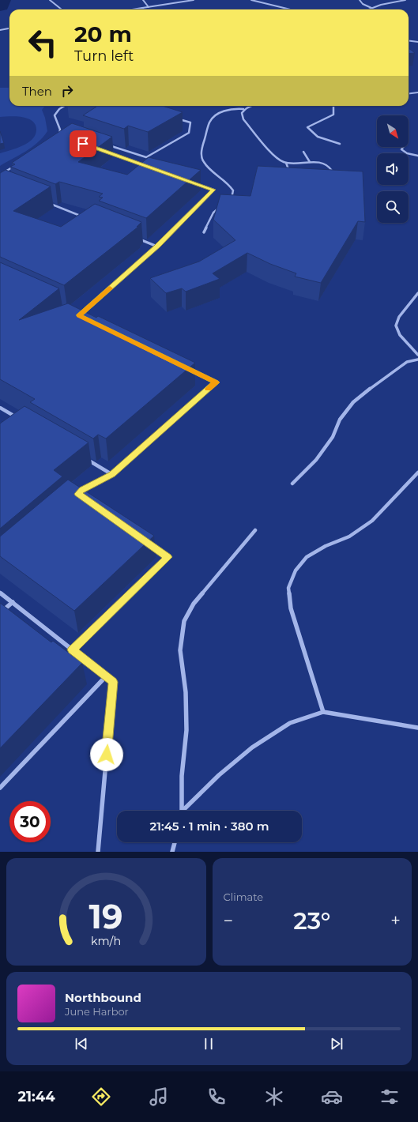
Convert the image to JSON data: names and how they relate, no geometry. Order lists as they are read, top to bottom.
{
  "north": "bottom right",
  "page": {
    "turn": ["20 m", "Turn left"],
    "then": "Then",
    "limit": "30",
    "trip": "21:45 · 1 min · 380 m",
    "tile": "Climate",
    "heat": ["−", "23°", "+"],
    "song": ["Northbound", "June Harbor"],
    "tabs": "21:44",
    "gauge": ["19", "km/h"]
  }
}
